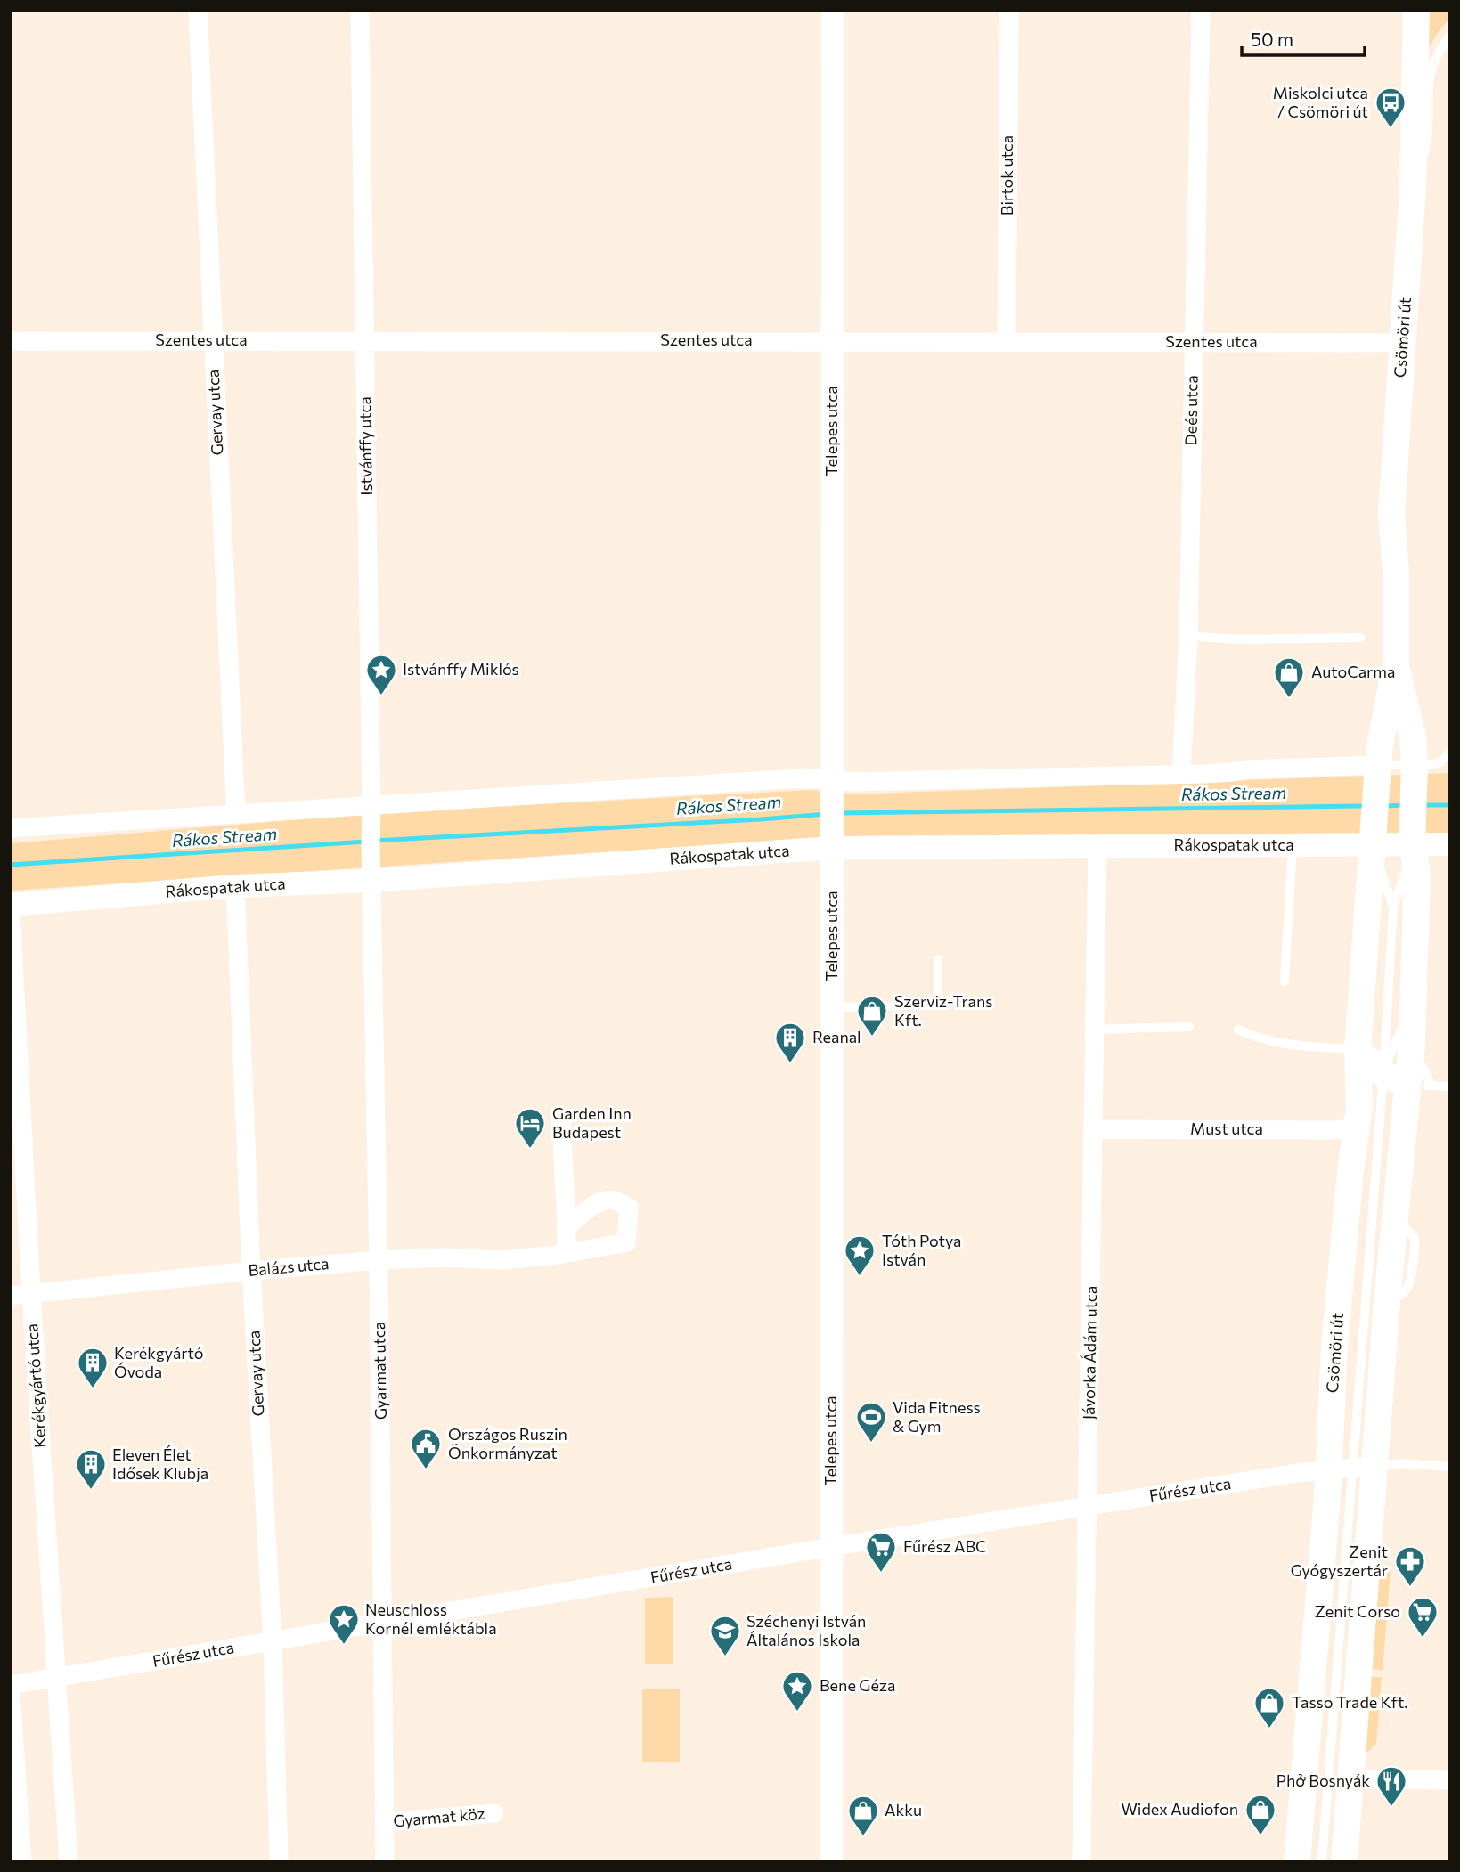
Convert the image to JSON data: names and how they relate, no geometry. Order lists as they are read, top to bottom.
{
  "streets": {
    "main road": ["Csömöri út"],
    "street": [
      "Birtok utca",
      "Szentes utca",
      "Deés utca",
      "Gervay utca",
      "Telepes utca",
      "Istvánffy utca",
      "Rákospatak utca",
      "Must utca",
      "Balázs utca",
      "Jávorka Ádám utca",
      "Gyarmat utca",
      "Kerékgyártó utca",
      "Fűrész utca",
      "Gyarmat köz"
    ]
  },
  "crossings": [
    ["Birtok utca", "Szentes utca"],
    ["Csömöri út", "Szentes utca"],
    ["Csömöri út", "Rákospatak utca"],
    ["Csömöri út", "Must utca"],
    ["Csömöri út", "Fűrész utca"],
    ["Szentes utca", "Deés utca"],
    ["Szentes utca", "Gervay utca"],
    ["Szentes utca", "Telepes utca"],
    ["Szentes utca", "Istvánffy utca"],
    ["Gervay utca", "Rákospatak utca"],
    ["Gervay utca", "Balázs utca"],
    ["Gervay utca", "Fűrész utca"],
    ["Telepes utca", "Rákospatak utca"],
    ["Telepes utca", "Fűrész utca"],
    ["Istvánffy utca", "Rákospatak utca"],
    ["Istvánffy utca", "Gyarmat utca"],
    ["Rákospatak utca", "Jávorka Ádám utca"],
    ["Rákospatak utca", "Gyarmat utca"],
    ["Must utca", "Jávorka Ádám utca"],
    ["Balázs utca", "Gyarmat utca"],
    ["Balázs utca", "Kerékgyártó utca"],
    ["Jávorka Ádám utca", "Fűrész utca"],
    ["Gyarmat utca", "Fűrész utca"],
    ["Gyarmat utca", "Gyarmat köz"],
    ["Kerékgyártó utca", "Fűrész utca"]
  ],
  "water": ["Rákos Stream"],
  "places": {
    "bus stop": ["Miskolci utca / Csömöri út"],
    "place": [
      "Istvánffy Miklós",
      "Tóth Potya István",
      "Neuschloss Kornél emléktábla",
      "Bene Géza"
    ],
    "shop": [
      "AutoCarma",
      "Szerviz-Trans Kft.",
      "Tasso Trade Kft.",
      "Widex Audiofon",
      "Akku"
    ],
    "building": ["Reanal", "Kerékgyártó Óvoda", "Eleven Élet Idősek Klubja"],
    "hotel": ["Garden Inn Budapest"],
    "sports": ["Vida Fitness & Gym"],
    "public building": ["Országos Ruszin Önkormányzat"],
    "supermarket": ["Fűrész ABC", "Zenit Corso"],
    "pharmacy": ["Zenit Gyógyszertár"],
    "school or university": ["Széchenyi István Általános Iskola"],
    "restaurant": ["Phở Bosnyák"]
  },
  "scale_bar": "50 m"
}
